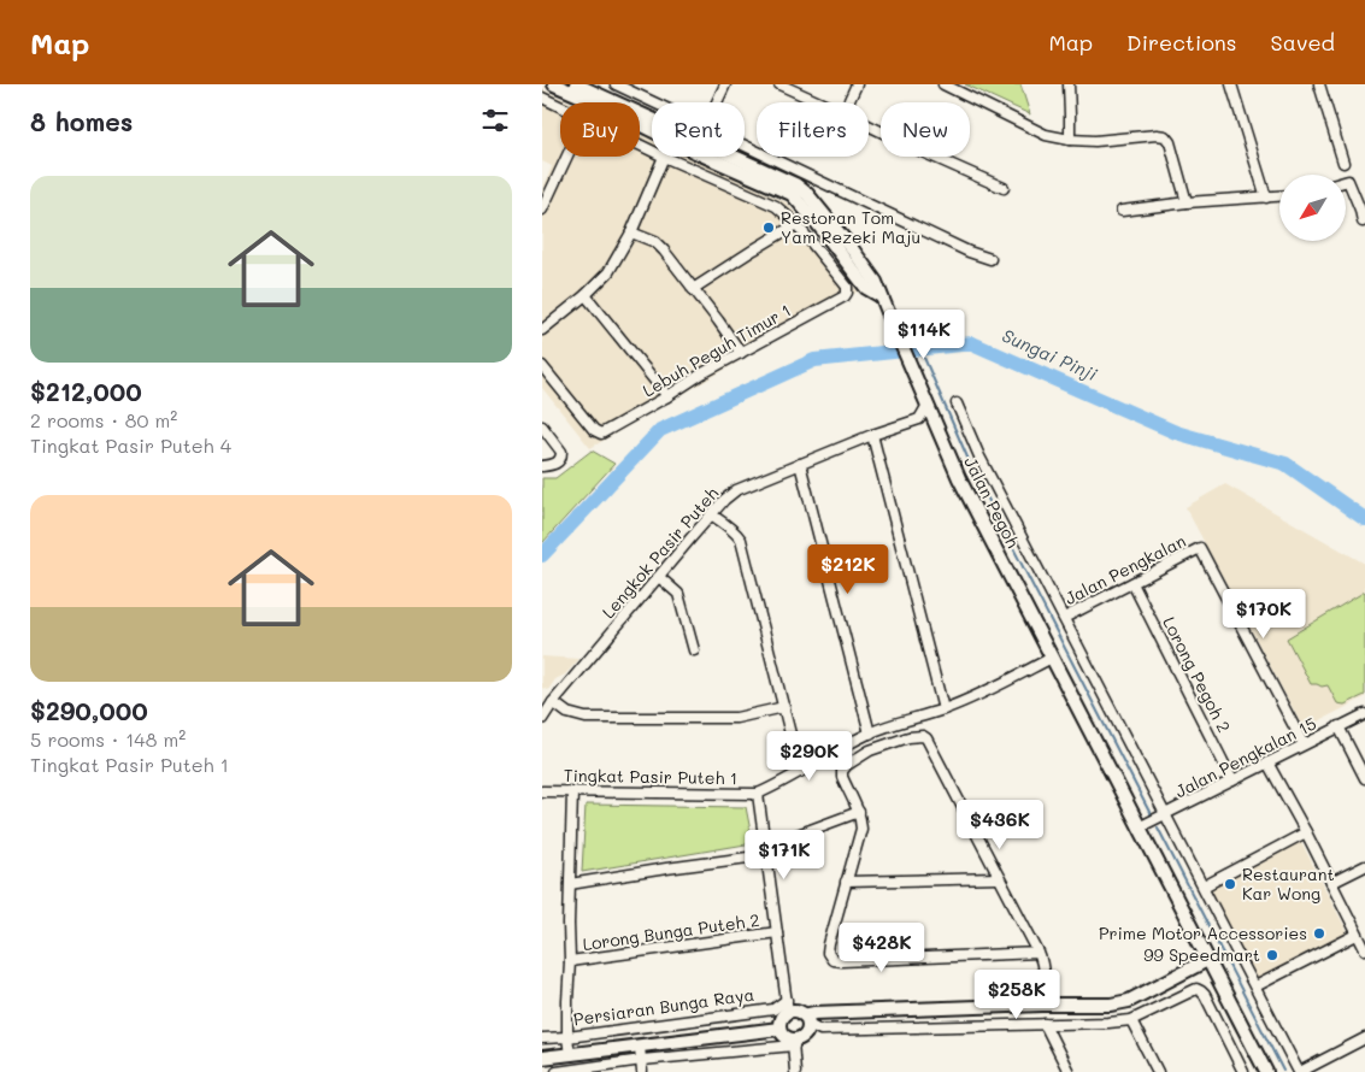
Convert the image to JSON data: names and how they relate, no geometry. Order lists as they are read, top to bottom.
{
  "streets": {
    "street": [
      "Lebuh Peguh Timur 1",
      "Jalan Pegoh",
      "Lengkok Pasir Puteh",
      "Jalan Pengkalan",
      "Lorong Pegoh 2",
      "Jalan Pengkalan 15",
      "Tingkat Pasir Puteh 1",
      "Lorong Bunga Puteh 2",
      "Persiaran Bunga Raya"
    ]
  },
  "crossings": [
    ["Jalan Pegoh", "Jalan Pengkalan"],
    ["Jalan Pegoh", "Jalan Pengkalan 15"],
    ["Jalan Pegoh", "Tingkat Pasir Puteh 1"],
    ["Jalan Pengkalan", "Lorong Pegoh 2"],
    ["Jalan Pengkalan", "Jalan Pengkalan 15"],
    ["Lorong Pegoh 2", "Jalan Pengkalan 15"]
  ],
  "water": ["Sungai Pinji"],
  "places": [
    "Restoran Tom Yam Rezeki Maju",
    "Restaurant Kar Wong",
    "Prime Motor Accessories",
    "99 Speedmart"
  ],
  "north": "bottom left",
  "page": {
    "header": "Map",
    "nav": ["Map", "Directions", "Saved"],
    "heading": "8 homes",
    "chip": [
      "Buy",
      "Rent",
      "Filters",
      "New"
    ],
    "list": [
      {
        "name": "$212,000",
        "note": "2 rooms · 80 m² · Tingkat Pasir Puteh 4"
      },
      {
        "name": "$290,000",
        "note": "5 rooms · 148 m² · Tingkat Pasir Puteh 1"
      }
    ],
    "price": [
      "$114K",
      "$212K",
      "$170K",
      "$290K",
      "$436K",
      "$171K",
      "$428K",
      "$258K"
    ]
  }
}
